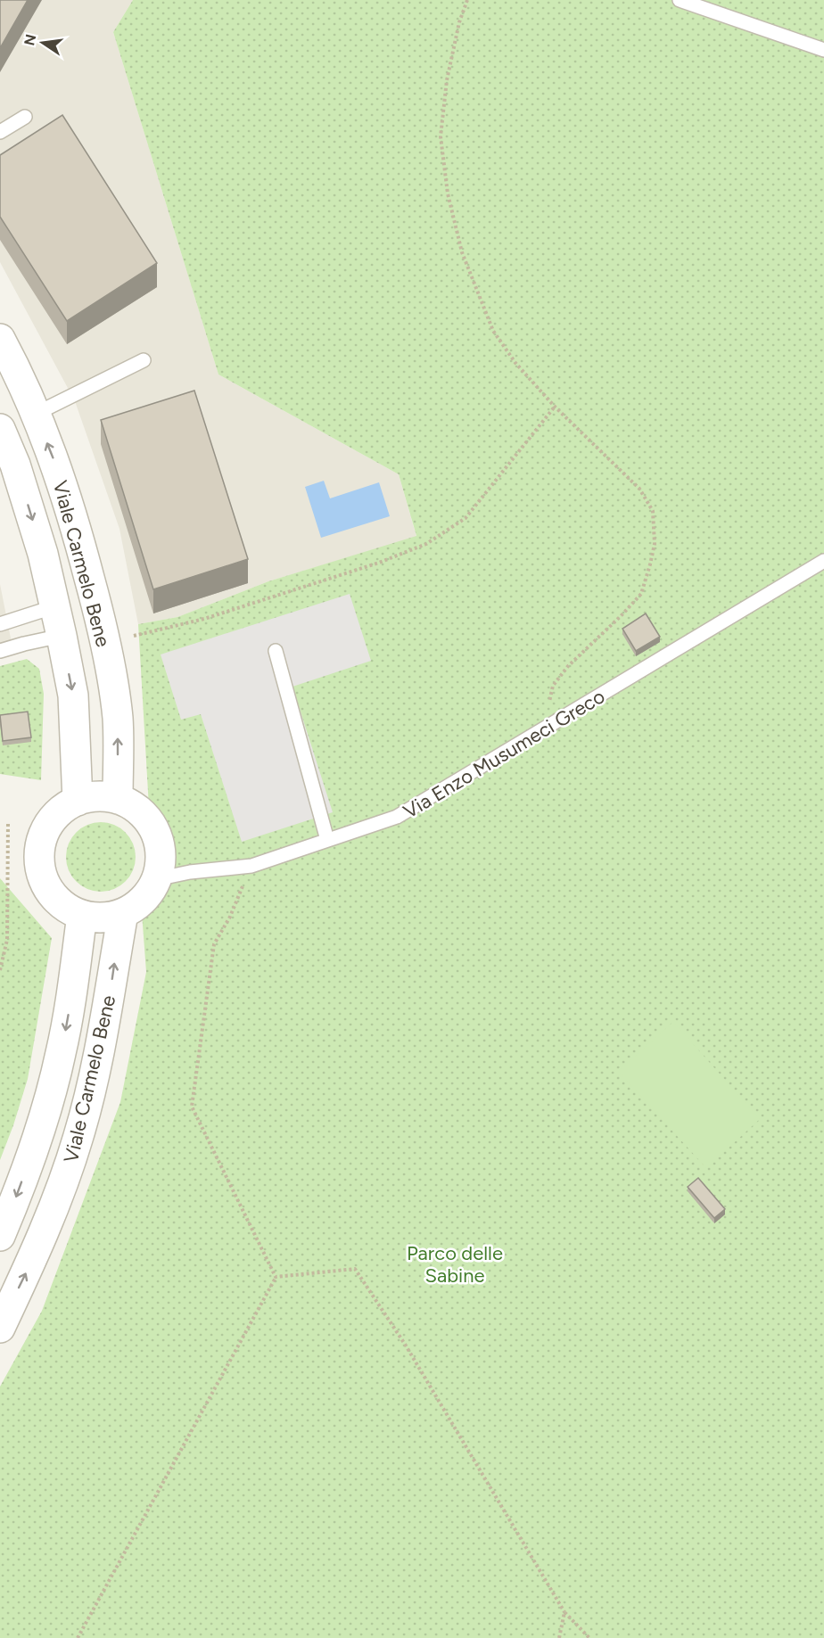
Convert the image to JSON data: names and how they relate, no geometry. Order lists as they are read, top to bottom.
{
  "streets": {
    "street": ["Viale Carmelo Bene"],
    "lane": ["Via Enzo Musumeci Greco"]
  },
  "crossings": [
    ["Viale Carmelo Bene", "Via Enzo Musumeci Greco"]
  ],
  "parks": ["Parco delle Sabine"],
  "north": "left"
}
